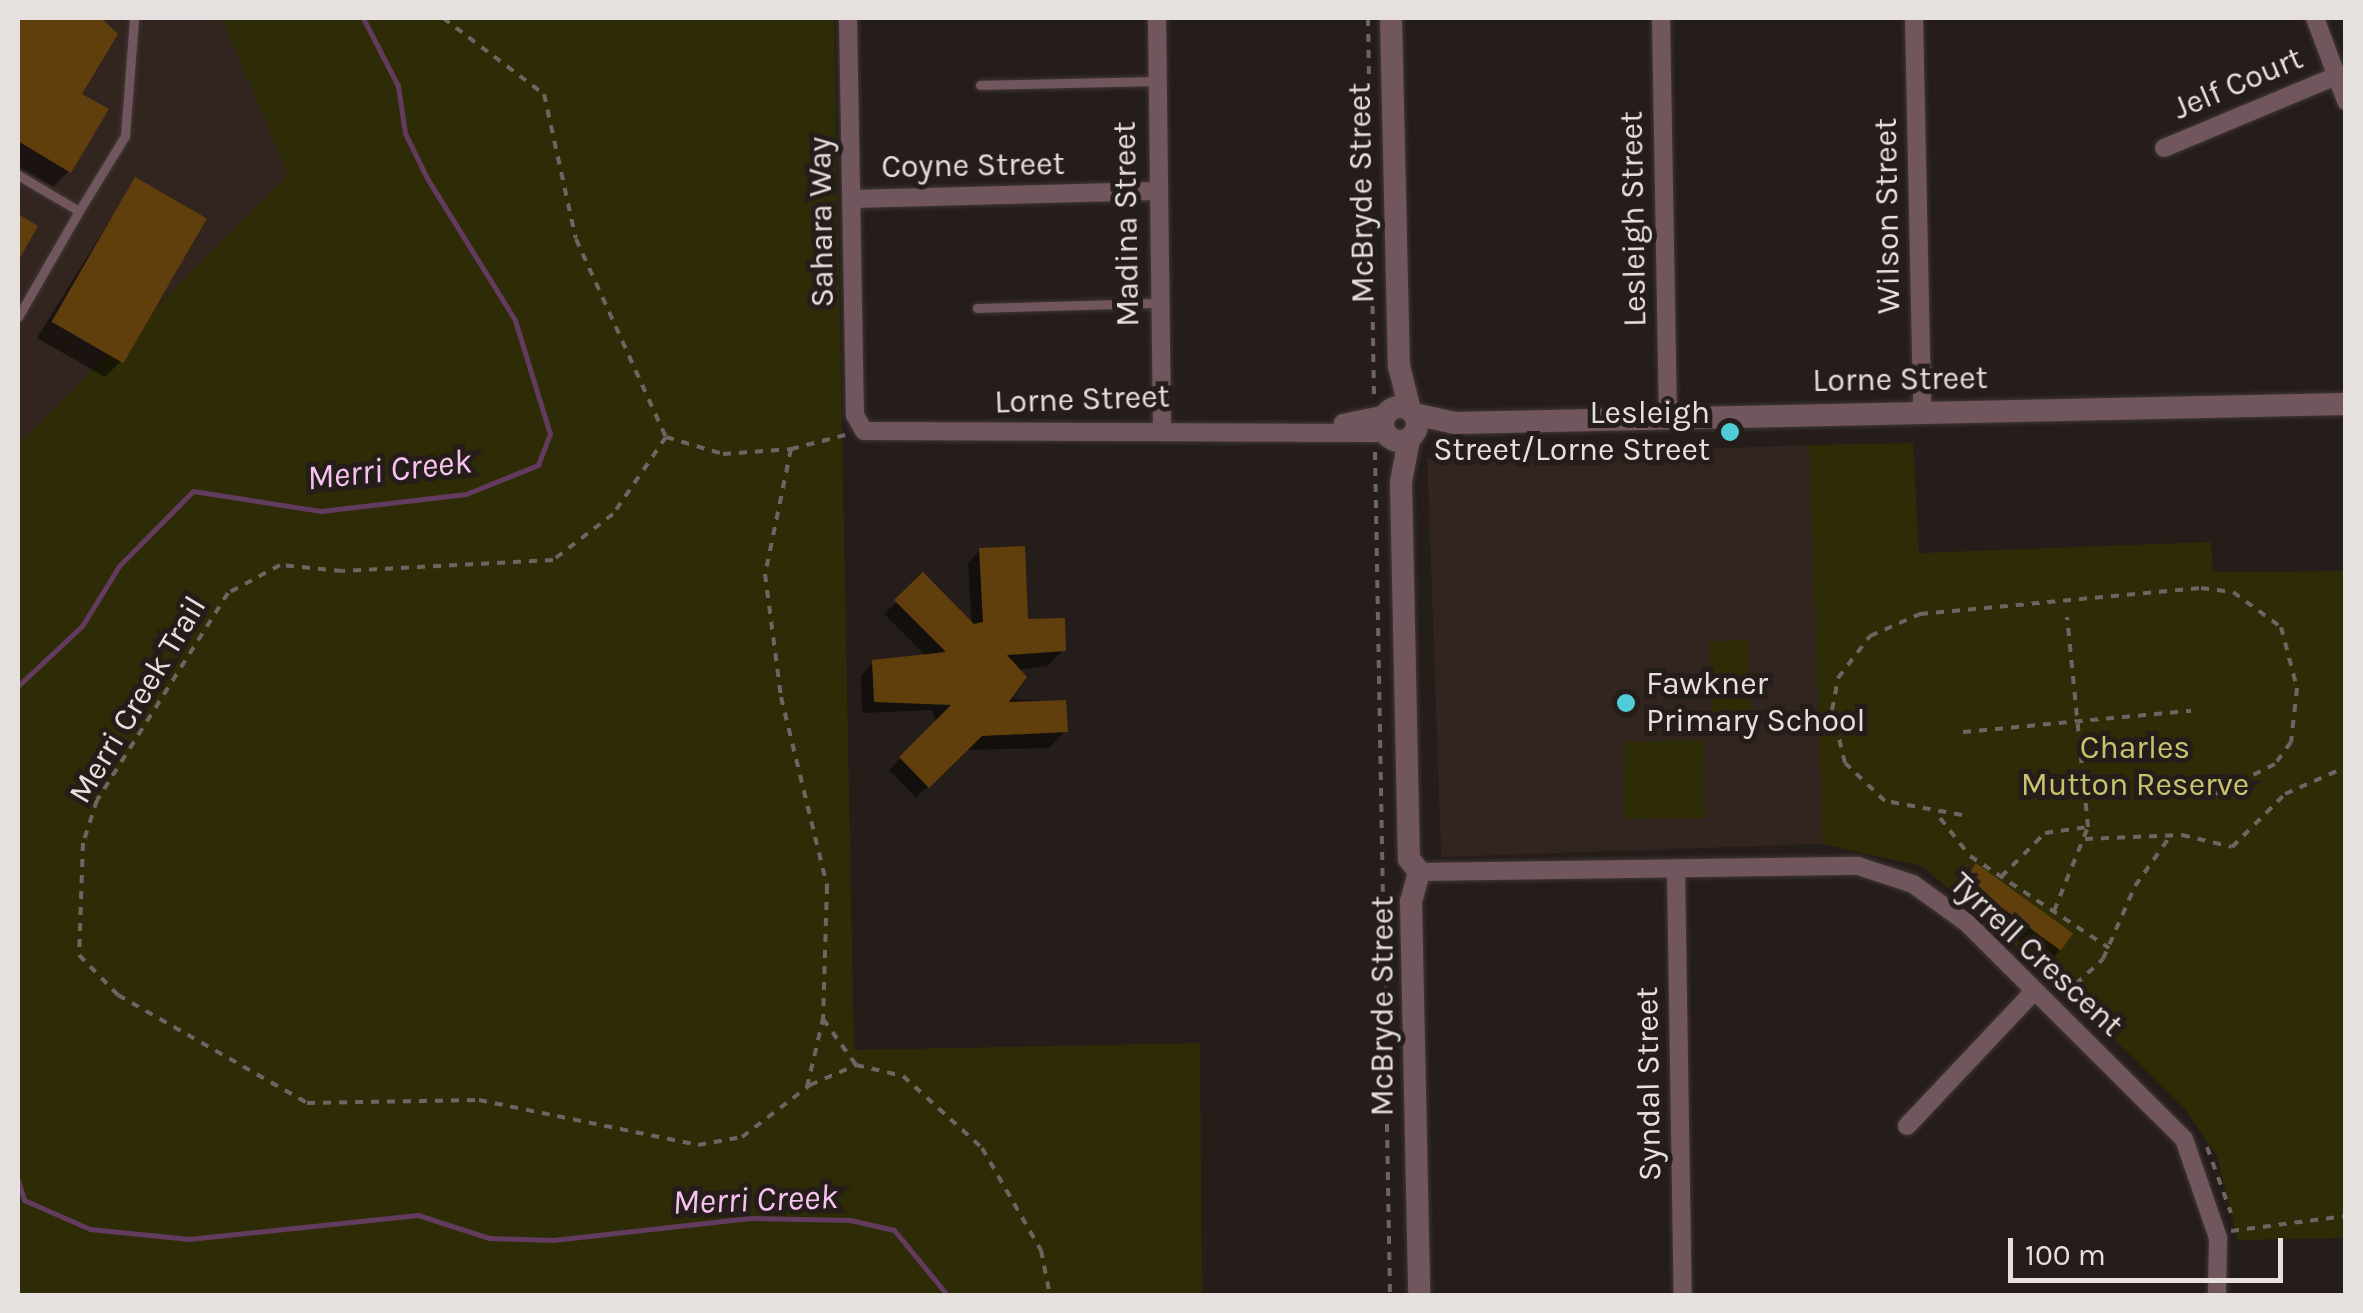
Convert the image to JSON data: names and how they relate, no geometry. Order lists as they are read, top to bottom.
{
  "streets": {
    "street": [
      "Jelf Court",
      "Coyne Street",
      "McBryde Street",
      "Wilson Street",
      "Lesleigh Street",
      "Sahara Way",
      "Madina Street",
      "Lorne Street",
      "Tyrrell Crescent",
      "Syndal Street"
    ],
    "path": ["Merri Creek Trail"]
  },
  "crossings": [
    ["Coyne Street", "Sahara Way"],
    ["Coyne Street", "Madina Street"],
    ["McBryde Street", "Lorne Street"],
    ["McBryde Street", "Tyrrell Crescent"],
    ["Wilson Street", "Lorne Street"],
    ["Lesleigh Street", "Lorne Street"],
    ["Sahara Way", "Lorne Street"],
    ["Madina Street", "Lorne Street"],
    ["Tyrrell Crescent", "Syndal Street"]
  ],
  "water": ["Merri Creek"],
  "parks": ["Charles Mutton Reserve"],
  "places": ["Lesleigh Street/Lorne Street", "Fawkner Primary School"],
  "scale_bar": "100 m"
}
